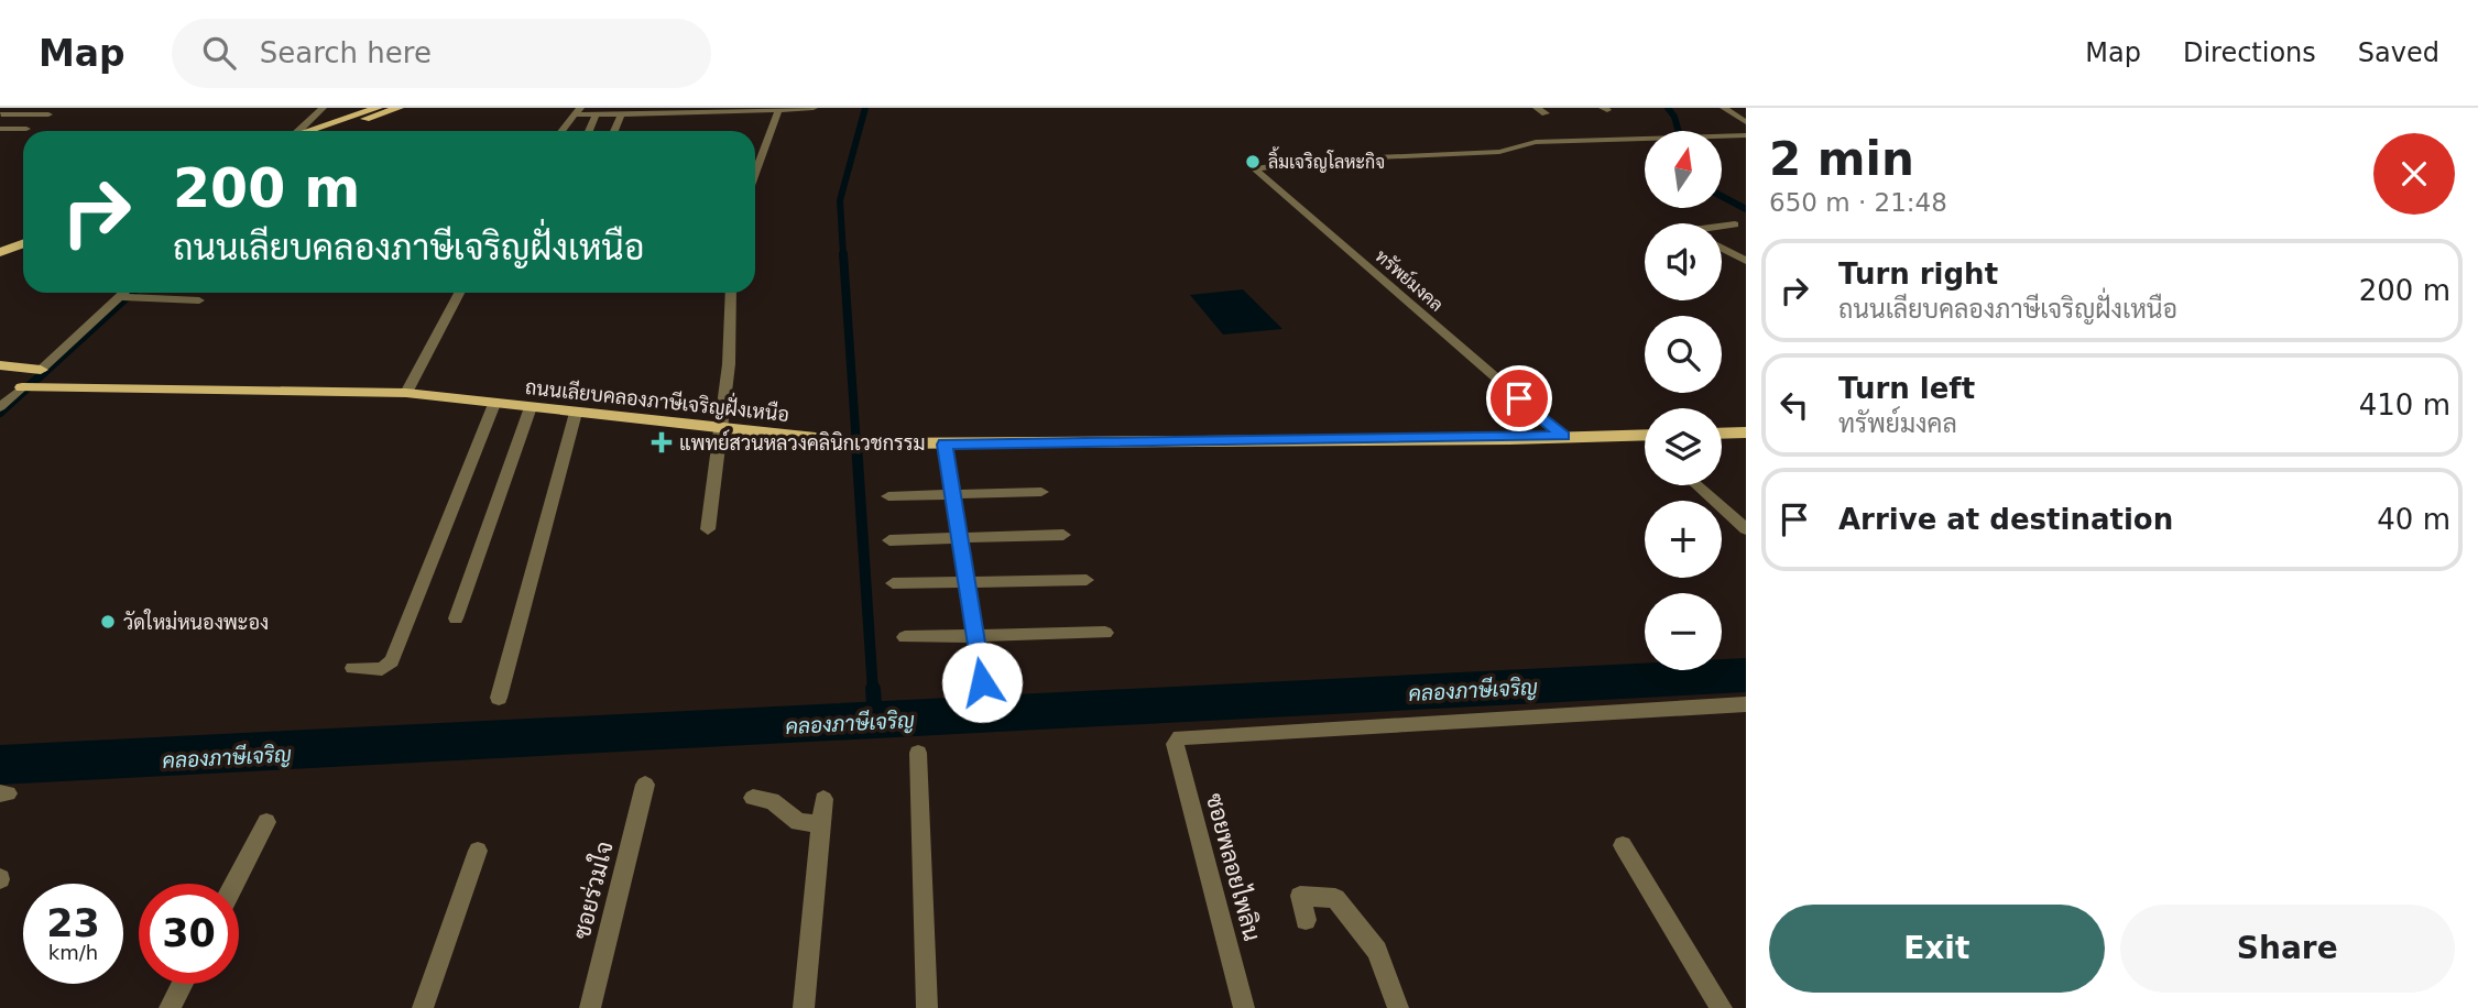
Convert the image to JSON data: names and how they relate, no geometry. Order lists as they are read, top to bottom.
{
  "streets": {
    "main road": ["ถนนเลียบคลองภาษีเจริญฝั่งเหนือ"],
    "street": ["ทรัพย์มงคล", "ซอยพลอยไพลิน", "ซอยร่วมใจ"]
  },
  "crossings": [
    ["ทรัพย์มงคล", "ถนนเลียบคลองภาษีเจริญฝั่งเหนือ"]
  ],
  "water": ["คลองภาษีเจริญ"],
  "places": {
    "other": ["ลิ้มเจริญโลหะกิจ", "วัดใหม่หนองพะอง"],
    "health": ["แพทย์สวนหลวงคลินิกเวชกรรม"]
  },
  "north": "top",
  "page": {
    "header": "Map",
    "search": "Search here",
    "nav": ["Map", "Directions", "Saved"],
    "heading": ["2 min", "650 m · 21:48"],
    "map_buttons": ["+", "−"],
    "turn": ["200 m", "ถนนเลียบคลองภาษีเจริญฝั่งเหนือ"],
    "list": [
      {
        "name": "Turn right",
        "note": "ถนนเลียบคลองภาษีเจริญฝั่งเหนือ",
        "value": "200 m"
      },
      {
        "name": "Turn left",
        "note": "ทรัพย์มงคล",
        "value": "410 m"
      },
      {
        "name": "Arrive at destination",
        "value": "40 m"
      }
    ],
    "speed": "23 km/h",
    "limit": "30",
    "buttons": ["Exit", "Share"]
  }
}
